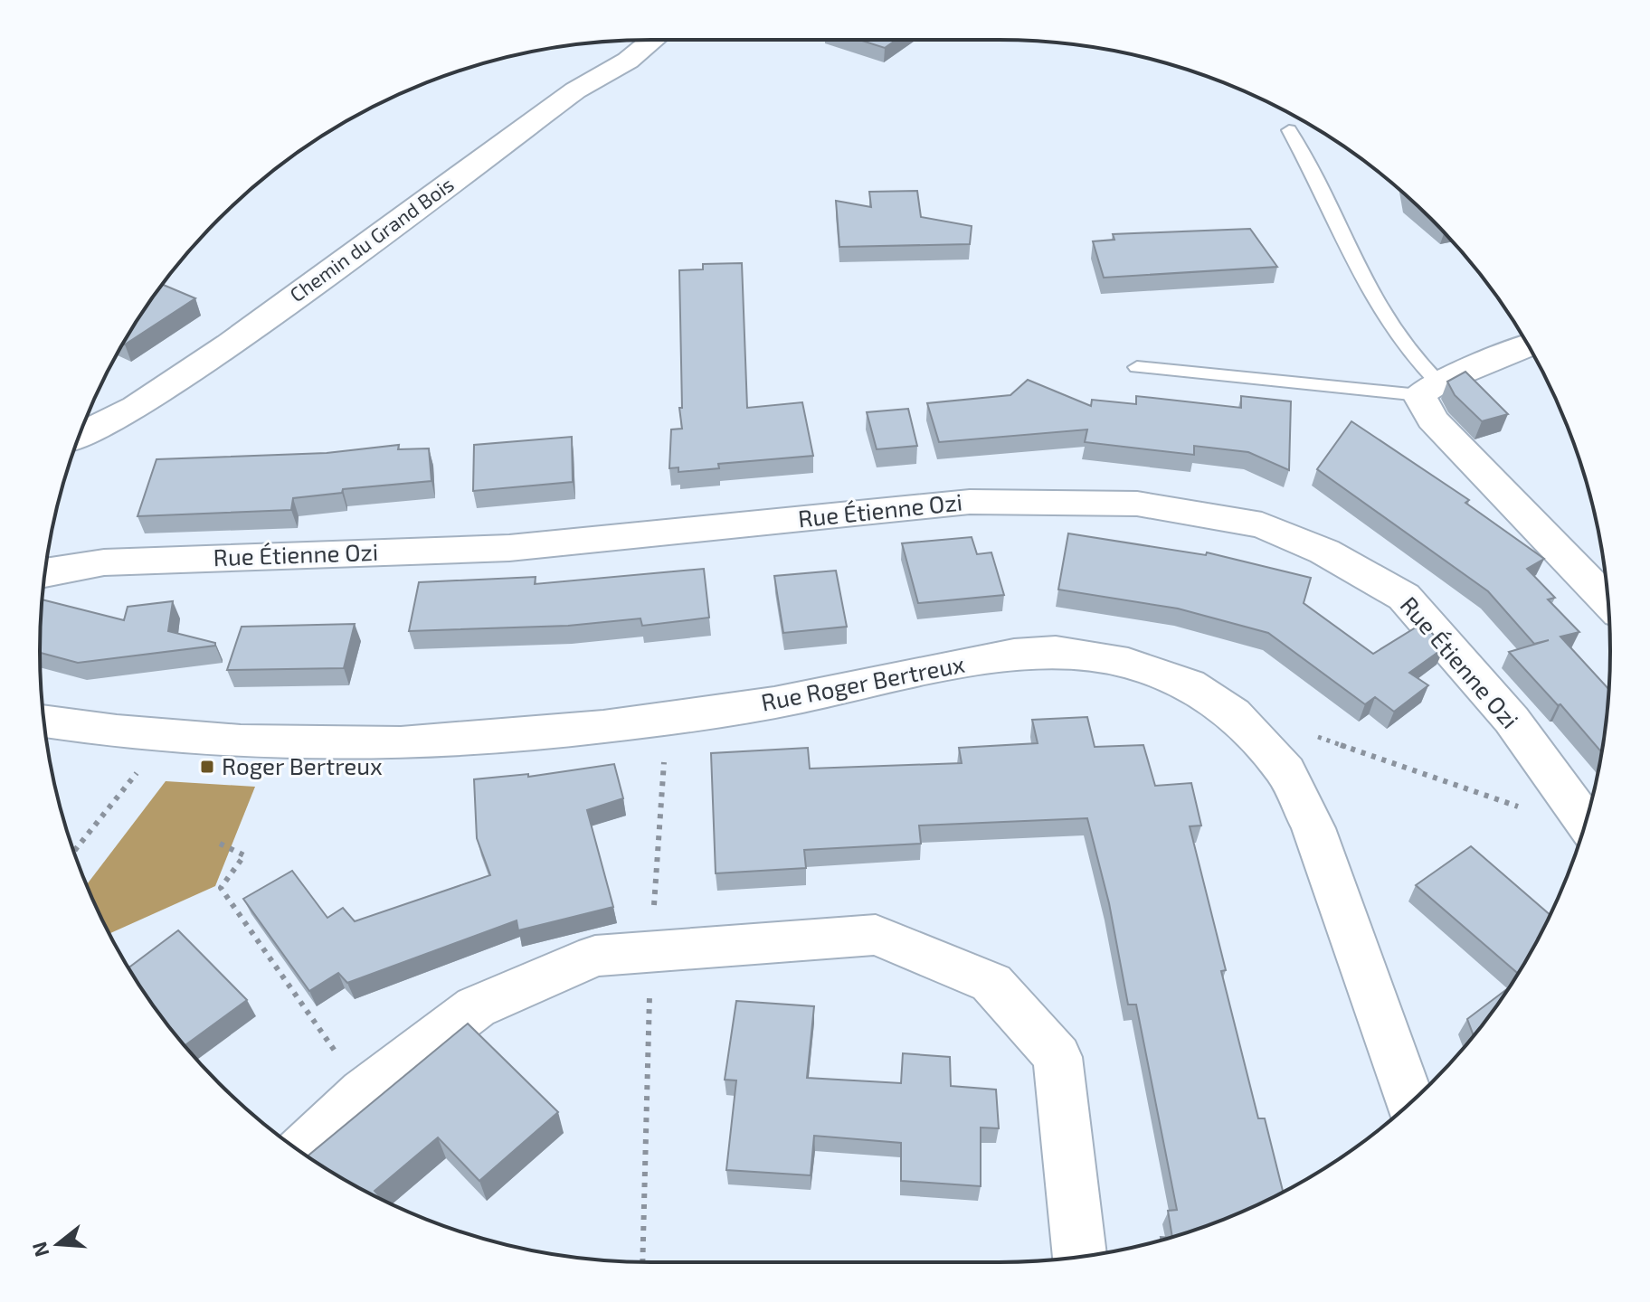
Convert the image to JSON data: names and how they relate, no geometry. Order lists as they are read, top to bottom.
{
  "streets": {
    "street": ["Chemin du Grand Bois", "Rue Étienne Ozi", "Rue Roger Bertreux"]
  },
  "places": {
    "transit": ["Roger Bertreux"]
  },
  "north": "left"
}
